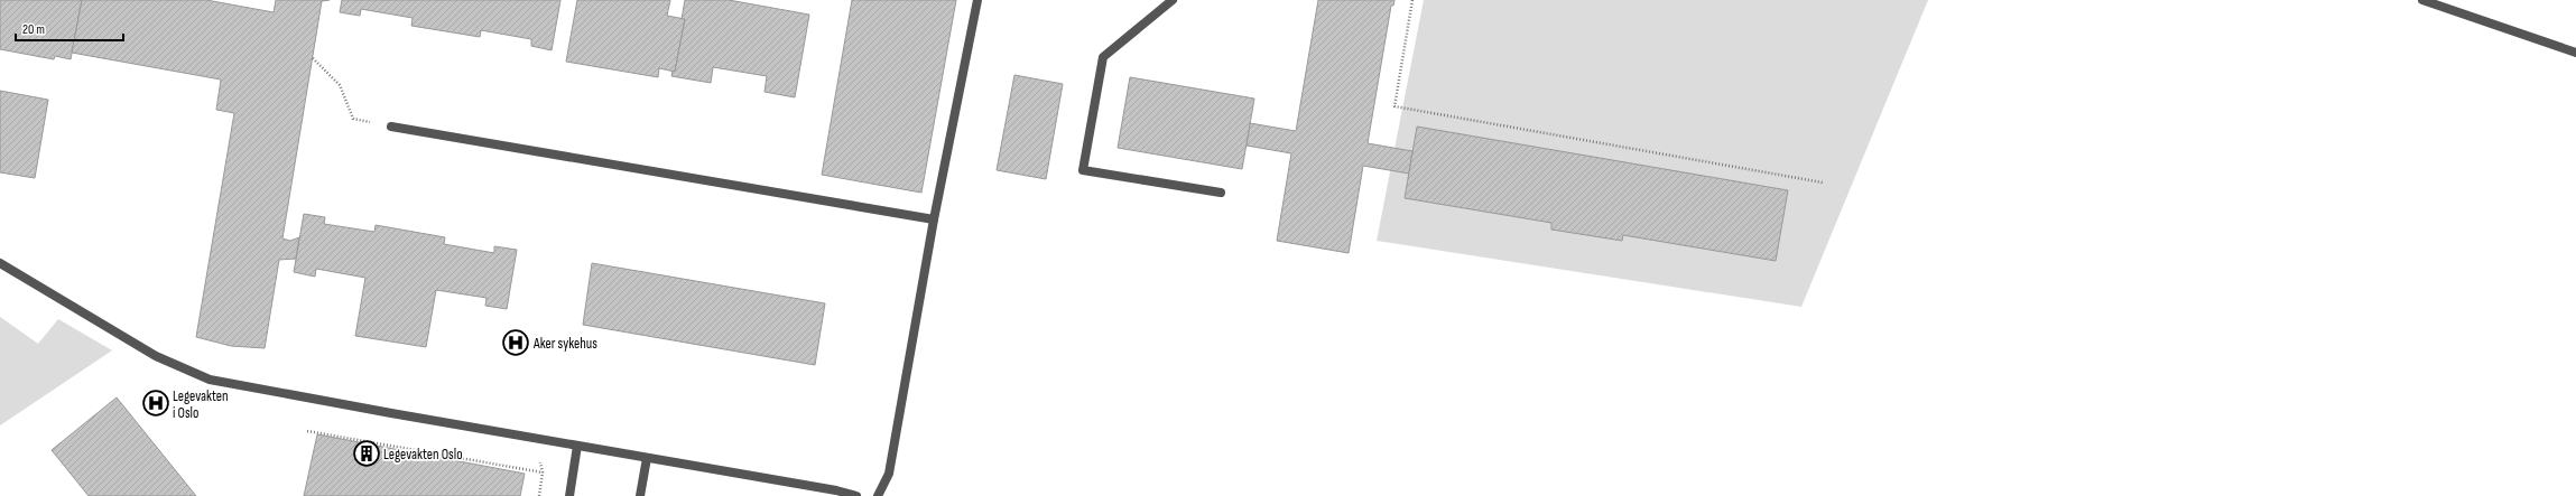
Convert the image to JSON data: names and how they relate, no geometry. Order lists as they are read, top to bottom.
{
  "places": {
    "hospital": ["Aker sykehus", "Legevakten i Oslo"],
    "building": ["Legevakten Oslo"]
  },
  "scale_bar": "20 m"
}
